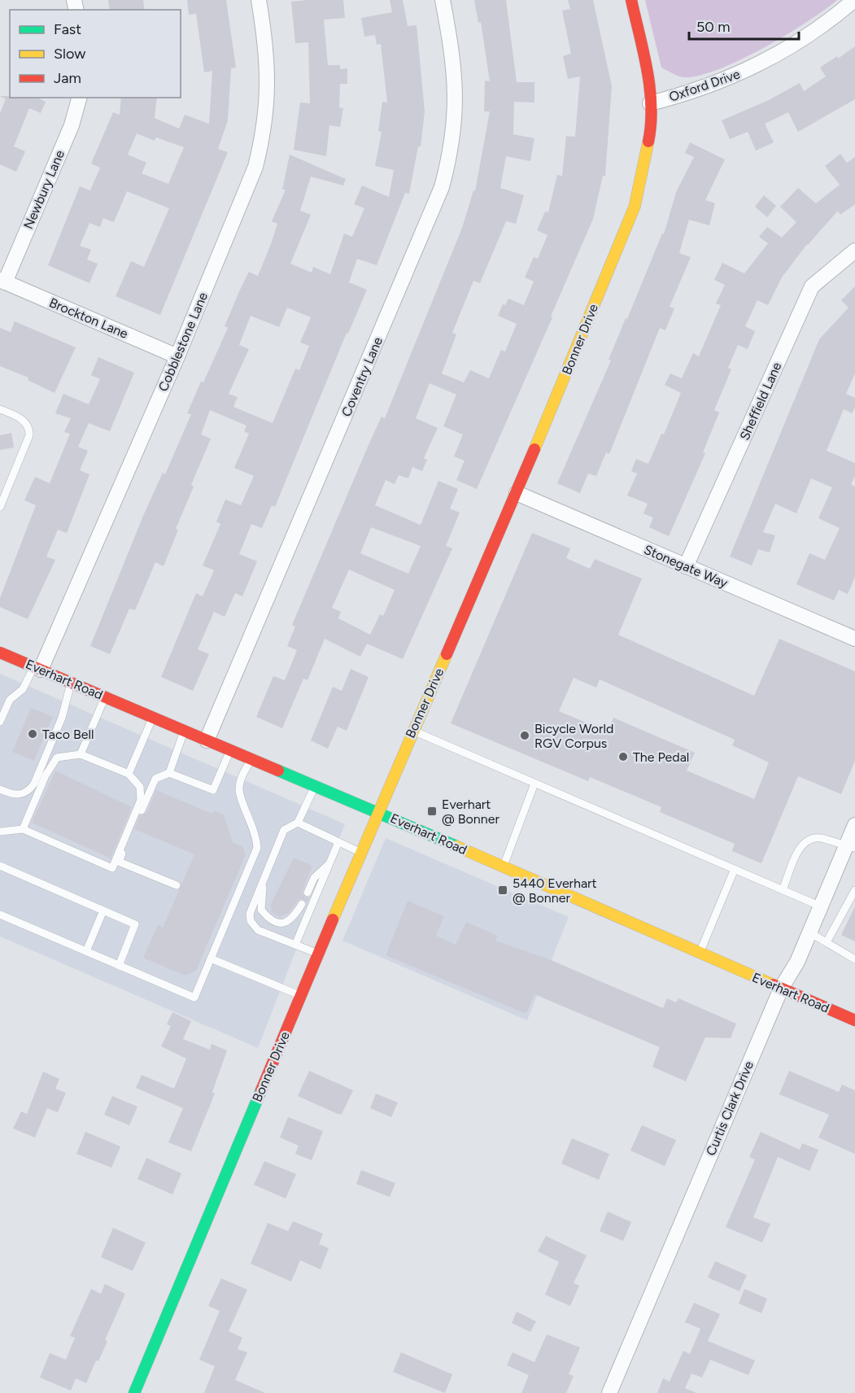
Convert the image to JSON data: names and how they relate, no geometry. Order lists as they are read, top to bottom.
{
  "streets": {
    "street": [
      "Oxford Drive",
      "Newbury Lane",
      "Brockton Lane",
      "Bonner Drive",
      "Cobblestone Lane",
      "Coventry Lane",
      "Sheffield Lane",
      "Stonegate Way",
      "Everhart Road",
      "Curtis Clark Drive"
    ]
  },
  "crossings": [
    ["Oxford Drive", "Bonner Drive"],
    ["Newbury Lane", "Brockton Lane"],
    ["Brockton Lane", "Cobblestone Lane"],
    ["Bonner Drive", "Stonegate Way"],
    ["Bonner Drive", "Everhart Road"],
    ["Cobblestone Lane", "Everhart Road"],
    ["Coventry Lane", "Everhart Road"],
    ["Sheffield Lane", "Stonegate Way"],
    ["Everhart Road", "Curtis Clark Drive"]
  ],
  "places": {
    "other": ["Taco Bell", "Bicycle World RGV Corpus", "The Pedal"],
    "transit": ["Everhart @ Bonner", "5440 Everhart @ Bonner"]
  },
  "legend": ["Fast", "Slow", "Jam"],
  "scale_bar": "50 m"
}
